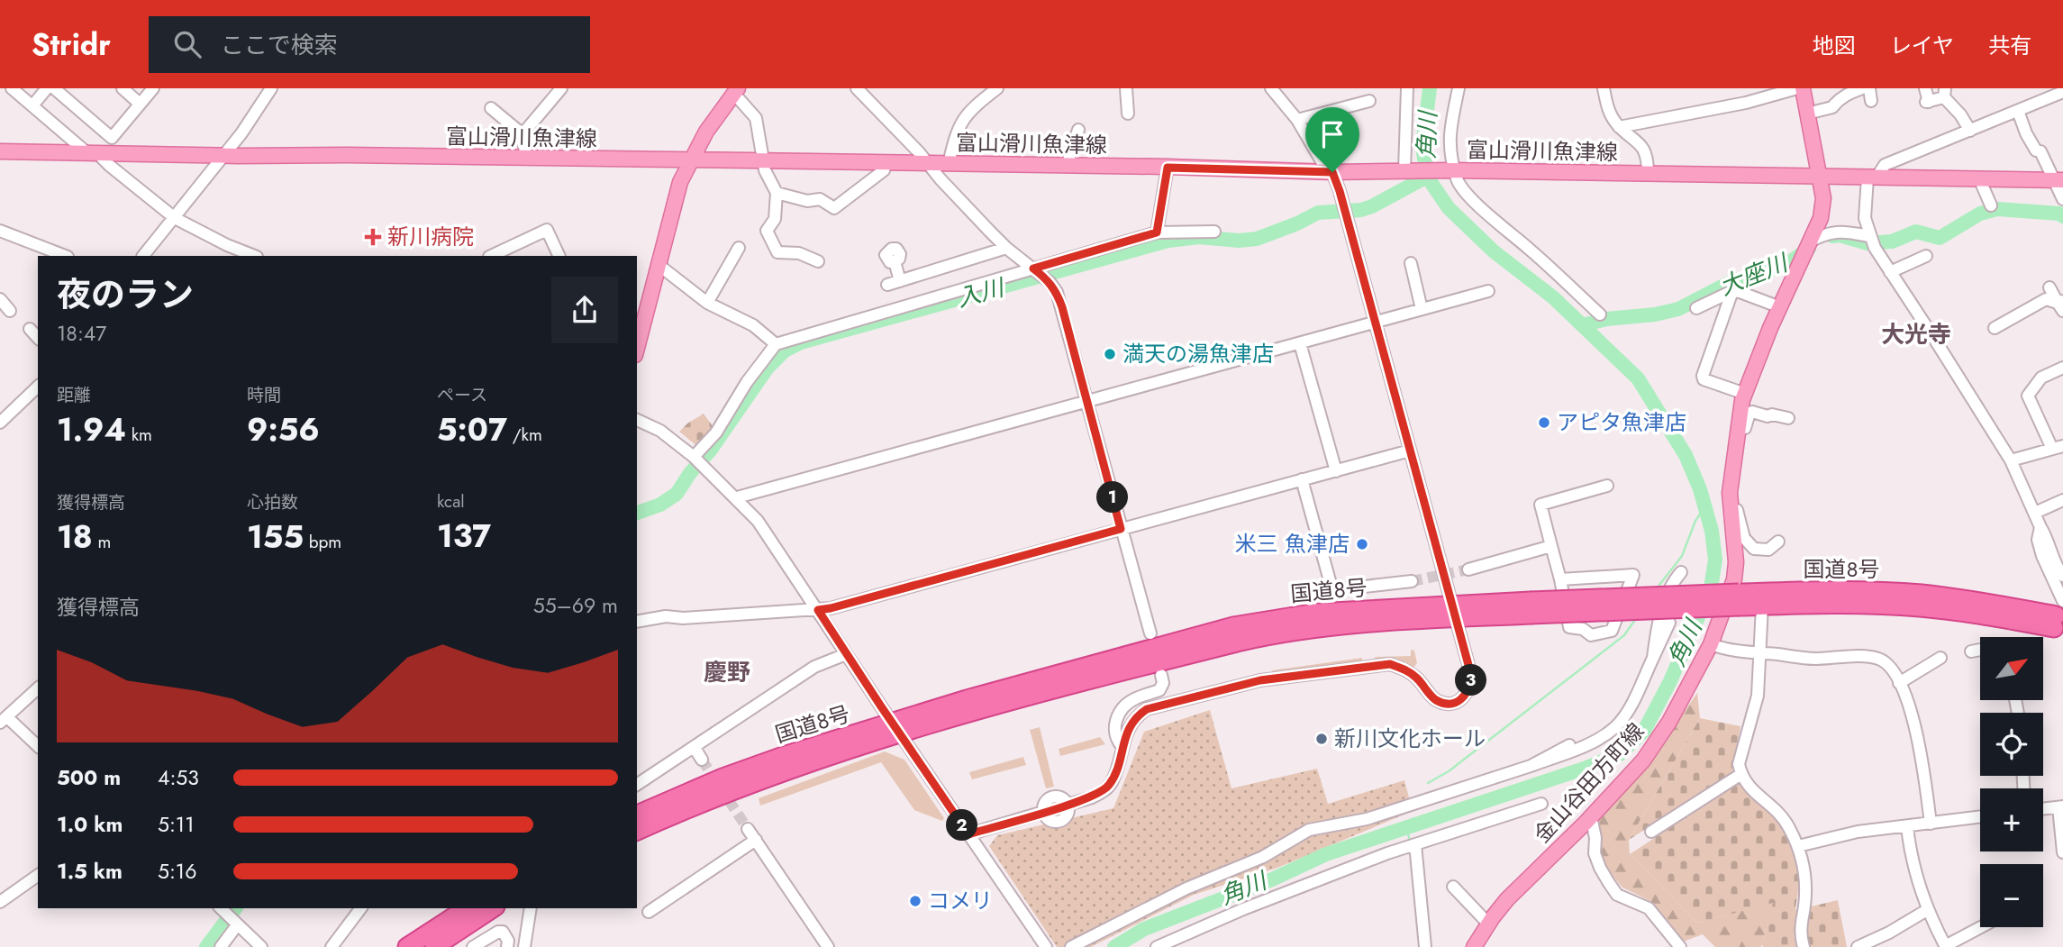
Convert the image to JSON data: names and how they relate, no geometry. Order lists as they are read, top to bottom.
{
  "streets": {
    "highway": ["国道8号"],
    "main road": ["富山滑川魚津線", "金山谷田方町線"]
  },
  "crossings": [
    ["富山滑川魚津線", "金山谷田方町線"]
  ],
  "districts": ["大光寺", "慶野"],
  "water": ["角川", "大座川", "入川"],
  "places": {
    "health": ["新川病院"],
    "other": [
      "満天の湯魚津店",
      "アピタ魚津店",
      "米三 魚津店",
      "新川文化ホール",
      "コメリ"
    ]
  },
  "north": "top right",
  "page": {
    "header": "Stridr",
    "search": "ここで検索",
    "nav": ["地図", "レイヤ", "共有"],
    "heading": ["夜のラン", "18:47"],
    "stats": [
      ["距離", "1.94 km"],
      ["時間", "9:56"],
      ["ペース", "5:07 /km"],
      ["獲得標高", "18 m"],
      ["心拍数", "155 bpm"],
      ["kcal", "137"]
    ],
    "pins": ["1", "3", "2"],
    "chart": ["獲得標高", "55–69 m"],
    "map_buttons": ["+", "−"],
    "list": [
      {
        "name": "500 m",
        "note": "4:53"
      },
      {
        "name": "1.0 km",
        "note": "5:11"
      },
      {
        "name": "1.5 km",
        "note": "5:16"
      }
    ]
  }
}
